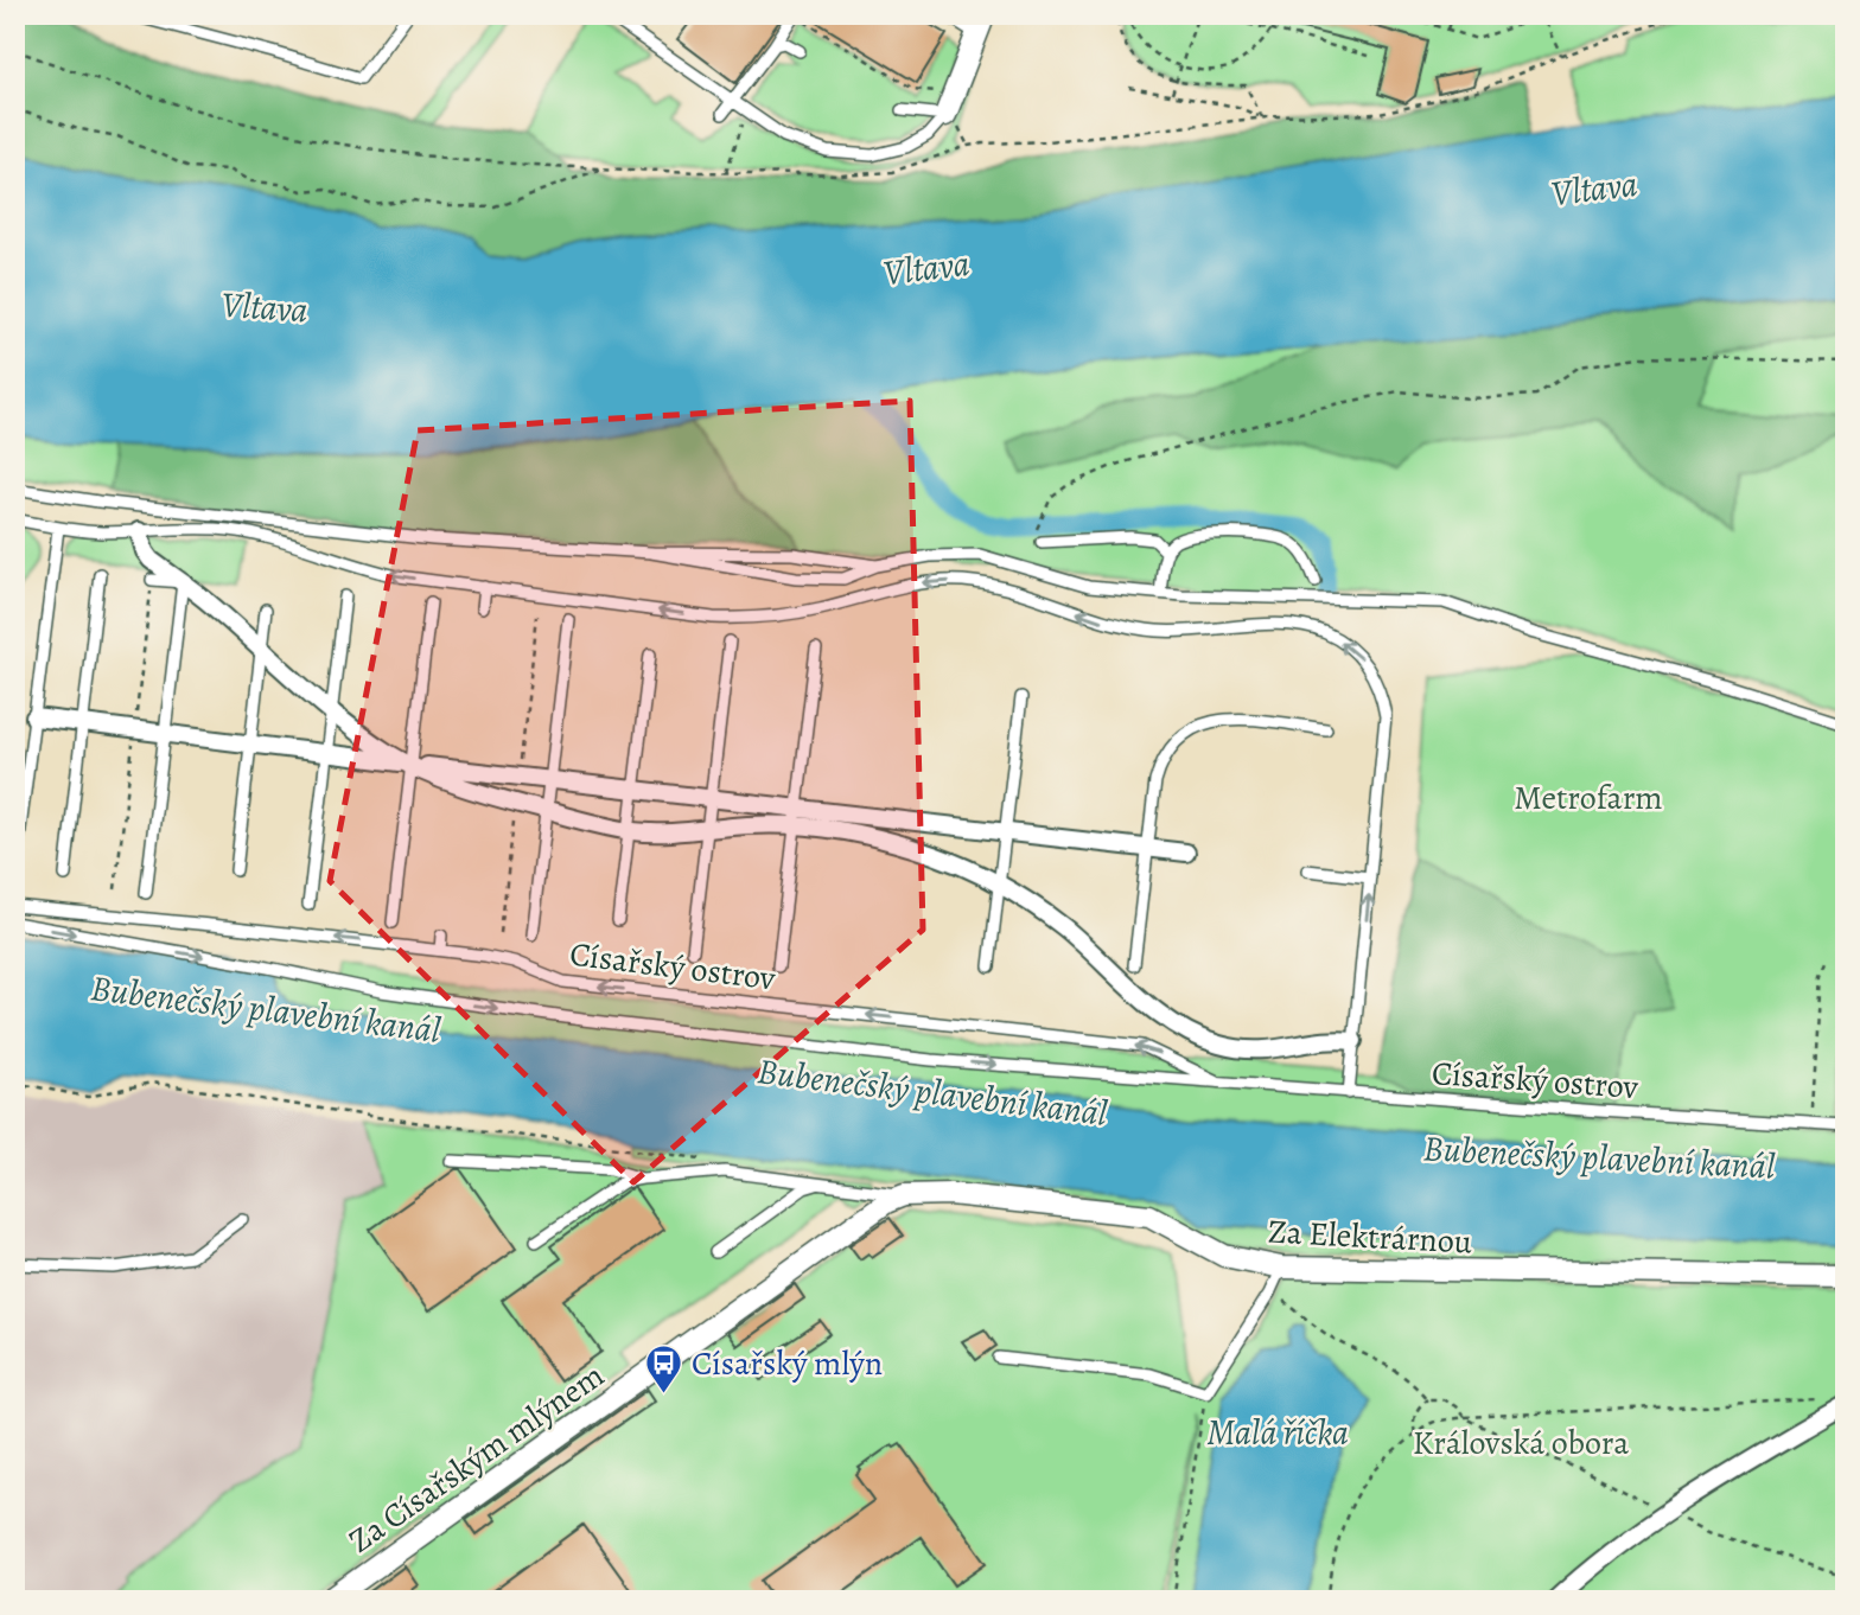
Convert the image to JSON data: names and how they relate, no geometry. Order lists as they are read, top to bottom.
{
  "streets": {
    "street": ["Za Elektrárnou", "Za Císařským mlýnem"],
    "lane": ["Císařský ostrov"]
  },
  "crossings": [
    ["Za Elektrárnou", "Za Císařským mlýnem"]
  ],
  "water": ["Vltava", "Bubenečský plavební kanál", "Malá říčka"],
  "parks": ["Metrofarm", "Královská obora"],
  "places": {
    "bus stop": ["Císařský mlýn"]
  }
}
